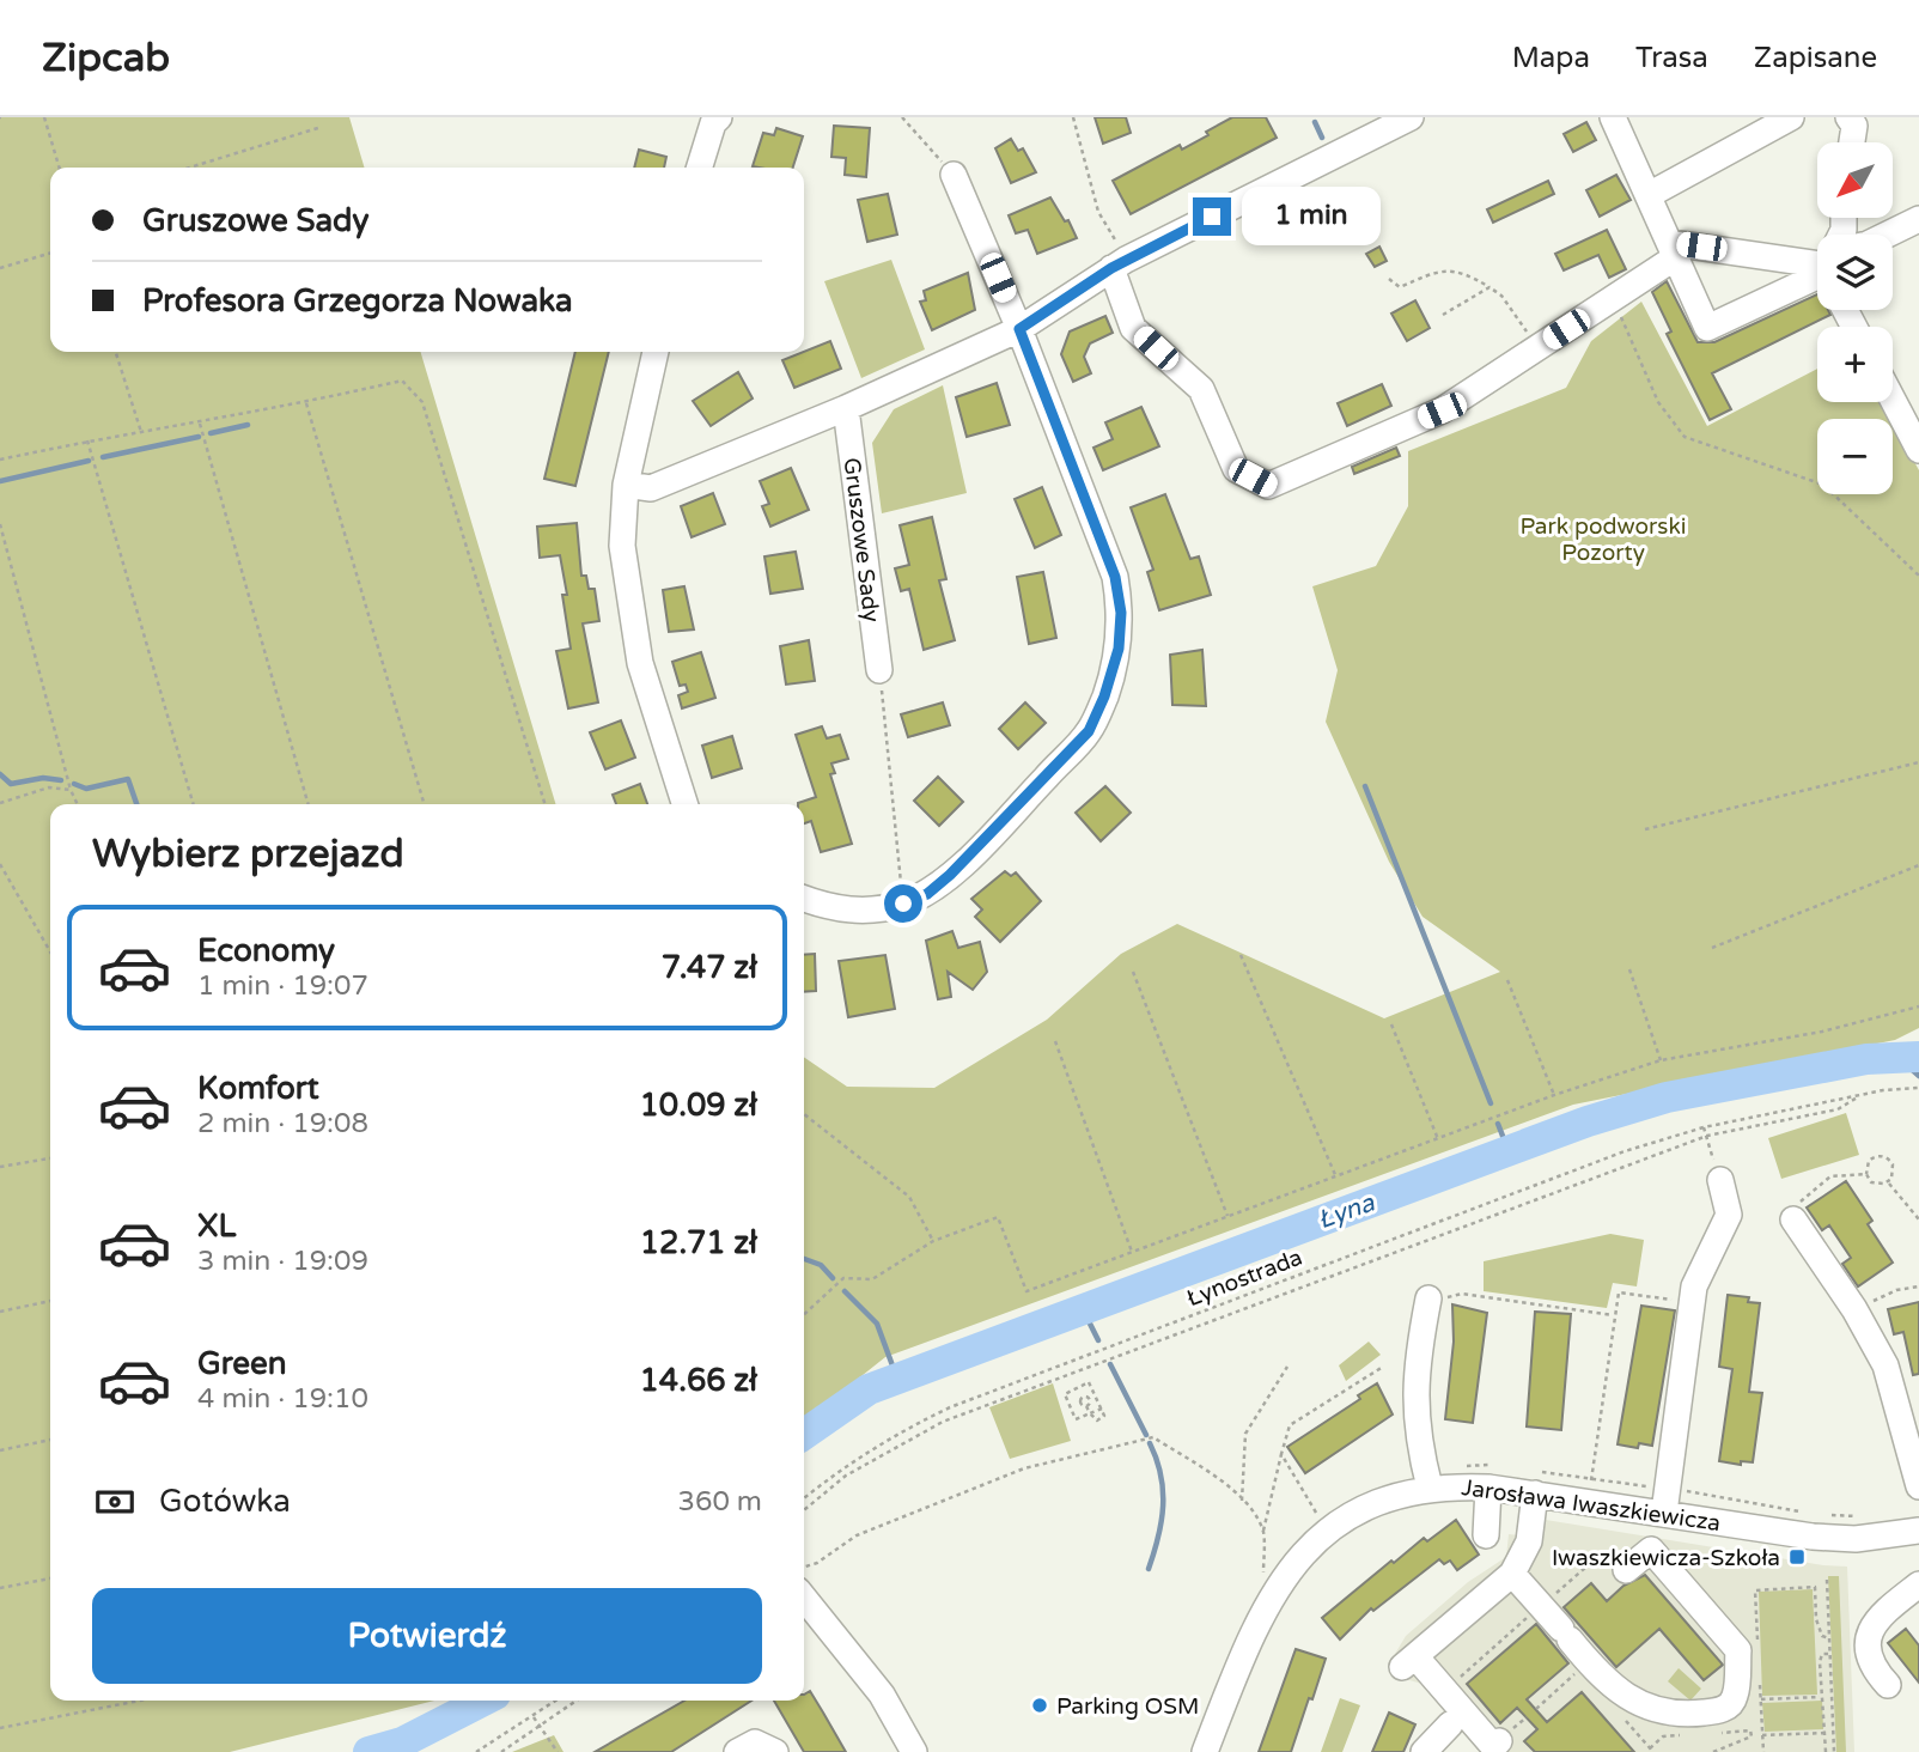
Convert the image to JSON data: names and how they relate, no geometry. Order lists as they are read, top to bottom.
{
  "streets": {
    "street": ["Gruszowe Sady", "Jarosława Iwaszkiewicza"],
    "path": ["Łynostrada"]
  },
  "water": ["Łyna"],
  "parks": ["Park podworski Pozorty"],
  "places": {
    "transit": ["Iwaszkiewicza-Szkoła"],
    "other": ["Parking OSM"]
  },
  "north": "bottom left",
  "page": {
    "header": "Zipcab",
    "nav": ["Mapa", "Trasa", "Zapisane"],
    "map_buttons": ["+", "−"],
    "banner": ["Gruszowe Sady", "Profesora Grzegorza Nowaka"],
    "bubble": "1 min",
    "heading": "Wybierz przejazd",
    "list": [
      {
        "name": "Economy",
        "note": "1 min · 19:07",
        "value": "7.47 zł"
      },
      {
        "name": "Komfort",
        "note": "2 min · 19:08",
        "value": "10.09 zł"
      },
      {
        "name": "XL",
        "note": "3 min · 19:09",
        "value": "12.71 zł"
      },
      {
        "name": "Green",
        "note": "4 min · 19:10",
        "value": "14.66 zł"
      }
    ],
    "pay": ["Gotówka", "360 m"],
    "buttons": "Potwierdź"
  }
}
